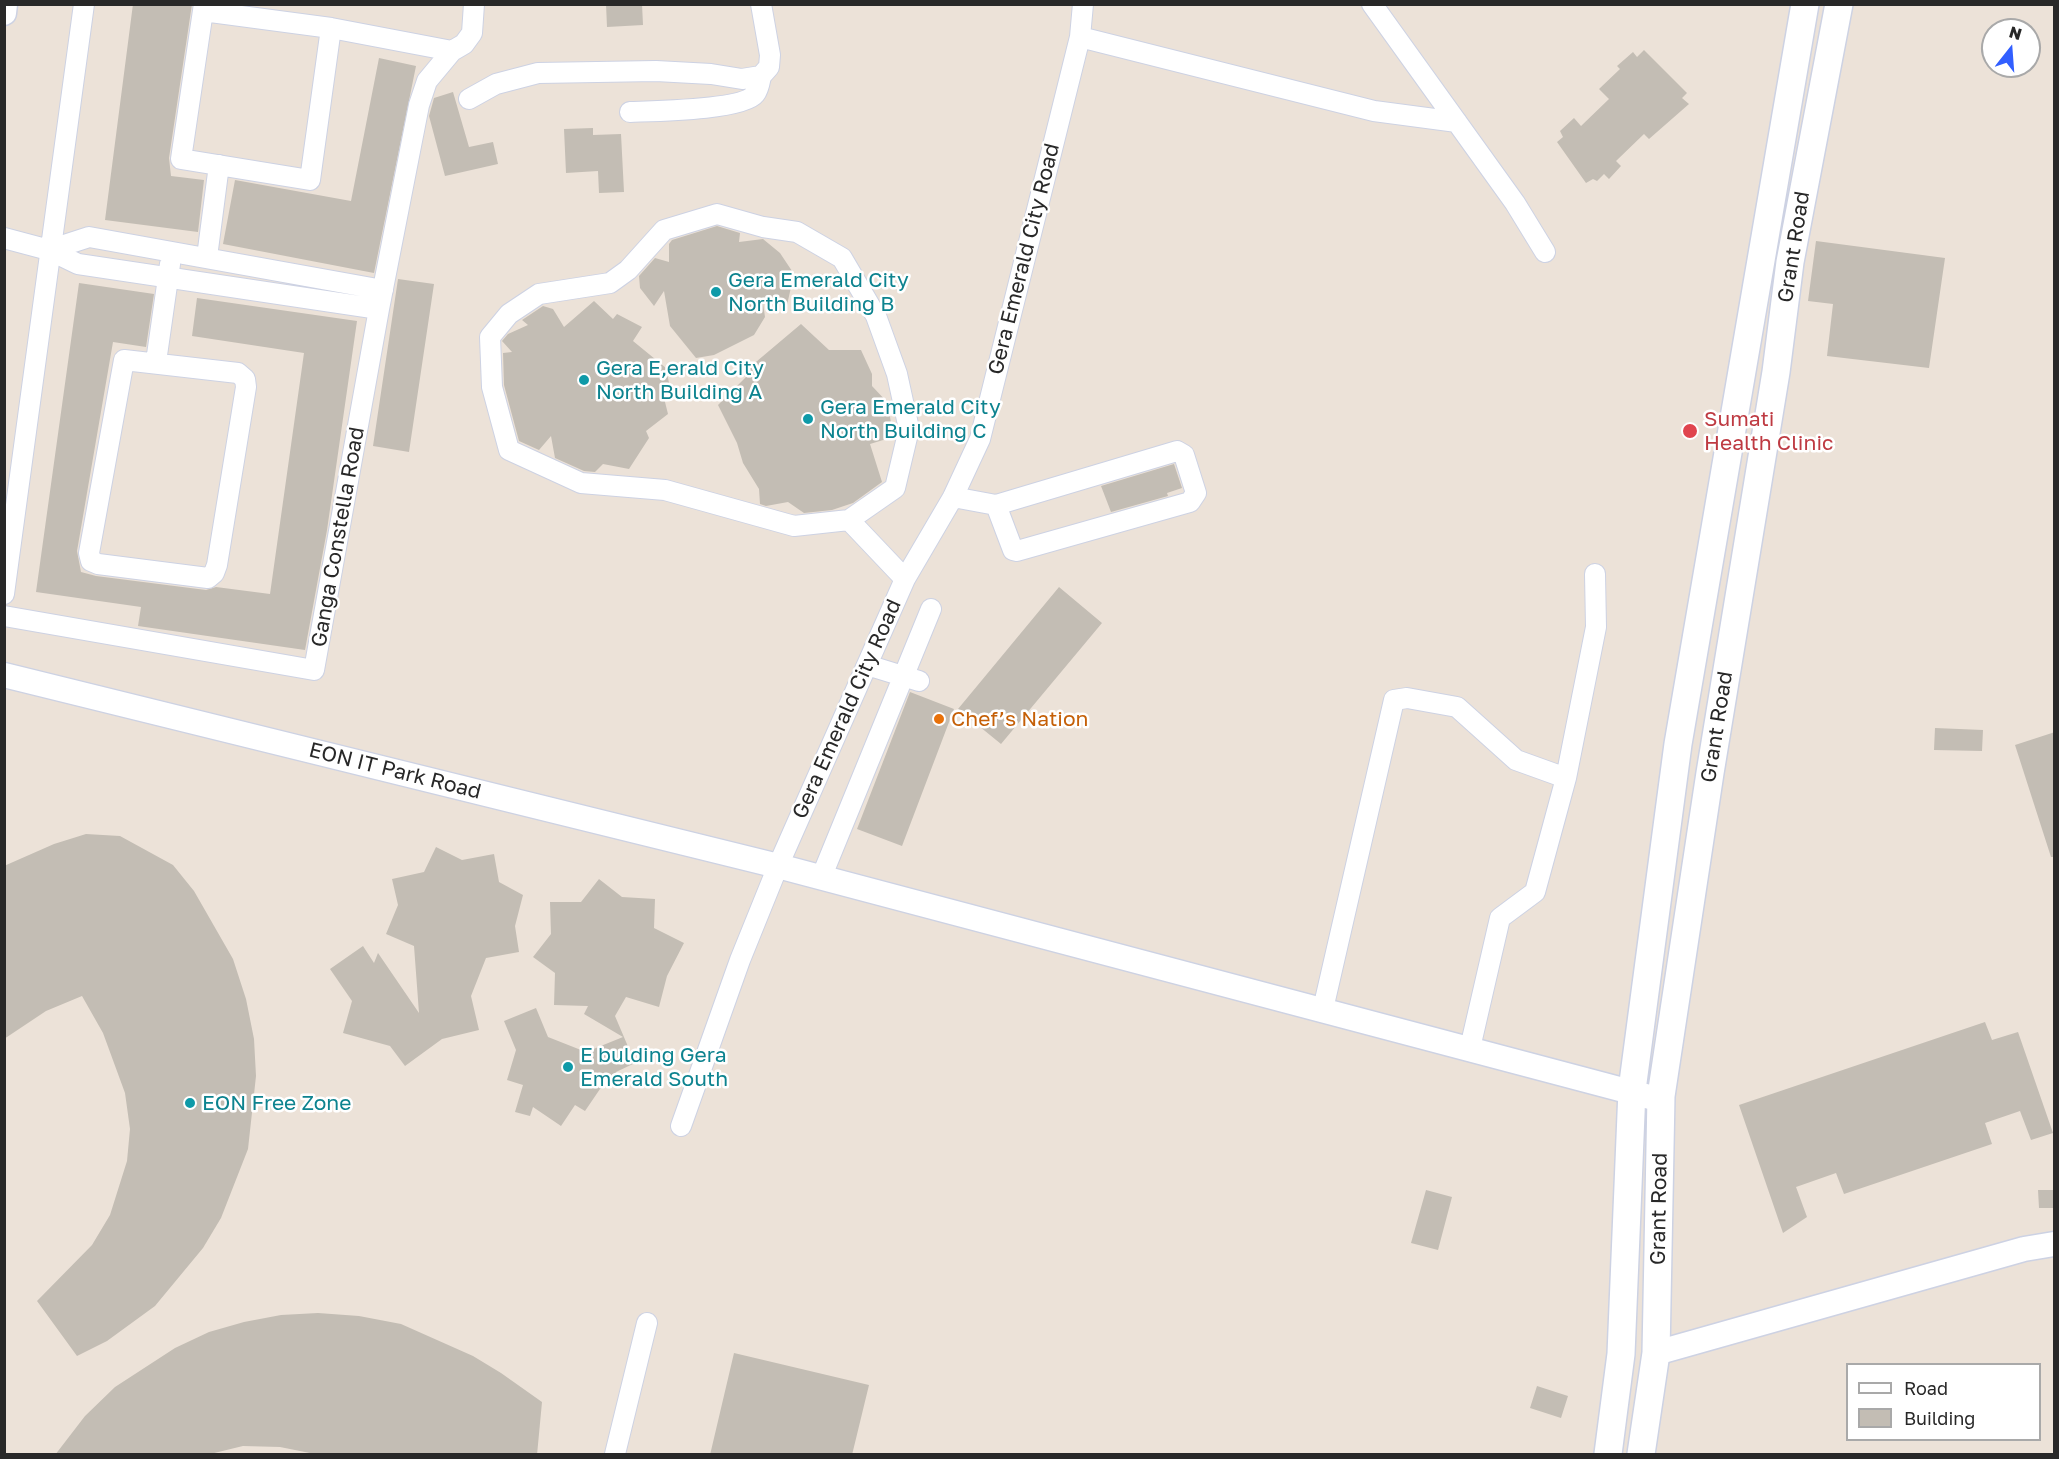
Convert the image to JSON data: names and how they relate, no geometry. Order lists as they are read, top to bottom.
{
  "streets": {
    "main road": ["Grant Road"],
    "street": ["Gera Emerald City Road", "Ganga Constella Road", "EON IT Park Road"]
  },
  "crossings": [
    ["Grant Road", "EON IT Park Road"],
    ["Gera Emerald City Road", "EON IT Park Road"]
  ],
  "places": [
    "Gera Emerald City North Building B",
    "Gera E,erald City North Building A",
    "Gera Emerald City North Building C",
    "Sumati Health Clinic",
    "Chef’s Nation",
    "E bulding Gera Emerald South",
    "EON Free Zone"
  ],
  "legend": ["Road", "Building"],
  "north": "top"
}
